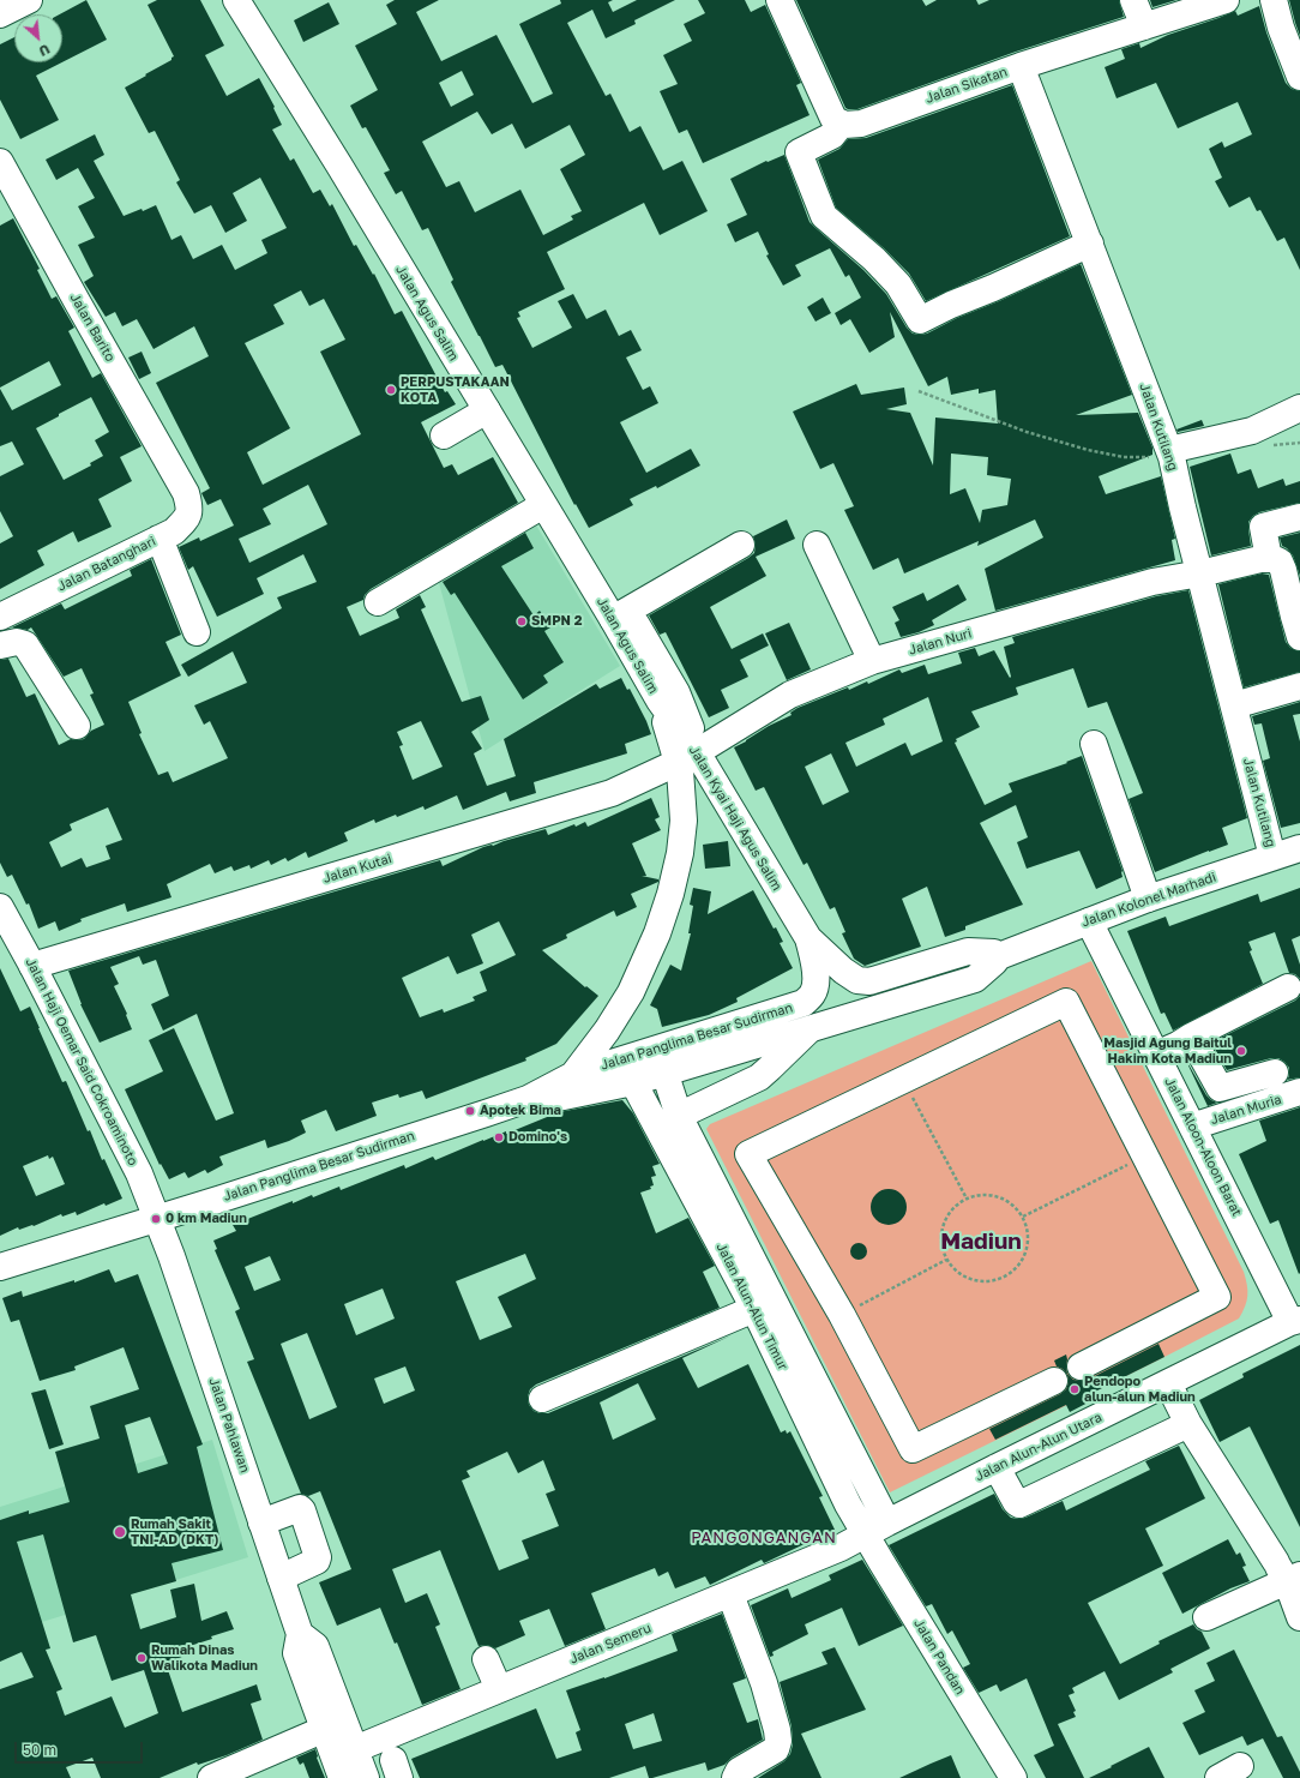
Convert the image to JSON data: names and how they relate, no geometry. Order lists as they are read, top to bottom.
{
  "streets": {
    "street": [
      "Jalan Sikatan",
      "Jalan Agus Salim",
      "Jalan Barito",
      "Jalan Kutilang",
      "Jalan Batanghari",
      "Jalan Nuri",
      "Jalan Kyai Haji Agus Salim",
      "Jalan Kutai",
      "Jalan Kolonel Marhadi",
      "Jalan Panglima Besar Sudirman",
      "Jalan Haji Oemar Said Cokroaminoto",
      "Jalan Muria",
      "Jalan Aloon-Aloon Barat",
      "Jalan Alun-Alun Timur",
      "Jalan Pahlawan",
      "Jalan Alun-Alun Utara",
      "Jalan Semeru",
      "Jalan Pandan"
    ]
  },
  "crossings": [
    ["Jalan Sikatan", "Jalan Kutilang"],
    ["Jalan Agus Salim", "Jalan Nuri"],
    ["Jalan Agus Salim", "Jalan Kyai Haji Agus Salim"],
    ["Jalan Agus Salim", "Jalan Kutai"],
    ["Jalan Barito", "Jalan Batanghari"],
    ["Jalan Kutilang", "Jalan Nuri"],
    ["Jalan Kutilang", "Jalan Kolonel Marhadi"],
    ["Jalan Nuri", "Jalan Kyai Haji Agus Salim"],
    ["Jalan Nuri", "Jalan Kutai"],
    ["Jalan Kyai Haji Agus Salim", "Jalan Kutai"],
    ["Jalan Kyai Haji Agus Salim", "Jalan Panglima Besar Sudirman"],
    ["Jalan Kutai", "Jalan Haji Oemar Said Cokroaminoto"],
    ["Jalan Kolonel Marhadi", "Jalan Panglima Besar Sudirman"],
    ["Jalan Kolonel Marhadi", "Jalan Aloon-Aloon Barat"],
    ["Jalan Panglima Besar Sudirman", "Jalan Haji Oemar Said Cokroaminoto"],
    ["Jalan Panglima Besar Sudirman", "Jalan Alun-Alun Timur"],
    ["Jalan Panglima Besar Sudirman", "Jalan Pahlawan"],
    ["Jalan Haji Oemar Said Cokroaminoto", "Jalan Pahlawan"],
    ["Jalan Muria", "Jalan Aloon-Aloon Barat"],
    ["Jalan Aloon-Aloon Barat", "Jalan Alun-Alun Utara"],
    ["Jalan Alun-Alun Timur", "Jalan Alun-Alun Utara"],
    ["Jalan Alun-Alun Timur", "Jalan Semeru"],
    ["Jalan Alun-Alun Timur", "Jalan Pandan"],
    ["Jalan Pahlawan", "Jalan Semeru"],
    ["Jalan Alun-Alun Utara", "Jalan Semeru"],
    ["Jalan Alun-Alun Utara", "Jalan Pandan"],
    ["Jalan Semeru", "Jalan Pandan"]
  ],
  "districts": ["Madiun", "PANGONGANGAN"],
  "places": [
    "PERPUSTAKAAN KOTA",
    "SMPN 2",
    "Masjid Agung Baitul Hakim Kota Madiun",
    "Apotek Bima",
    "Domino's",
    "0 km Madiun",
    "Pendopo alun-alun Madiun",
    "Rumah Sakit TNI-AD (DKT)",
    "Rumah Dinas Walikota Madiun"
  ],
  "scale_bar": "50 m",
  "north": "bottom right"
}
